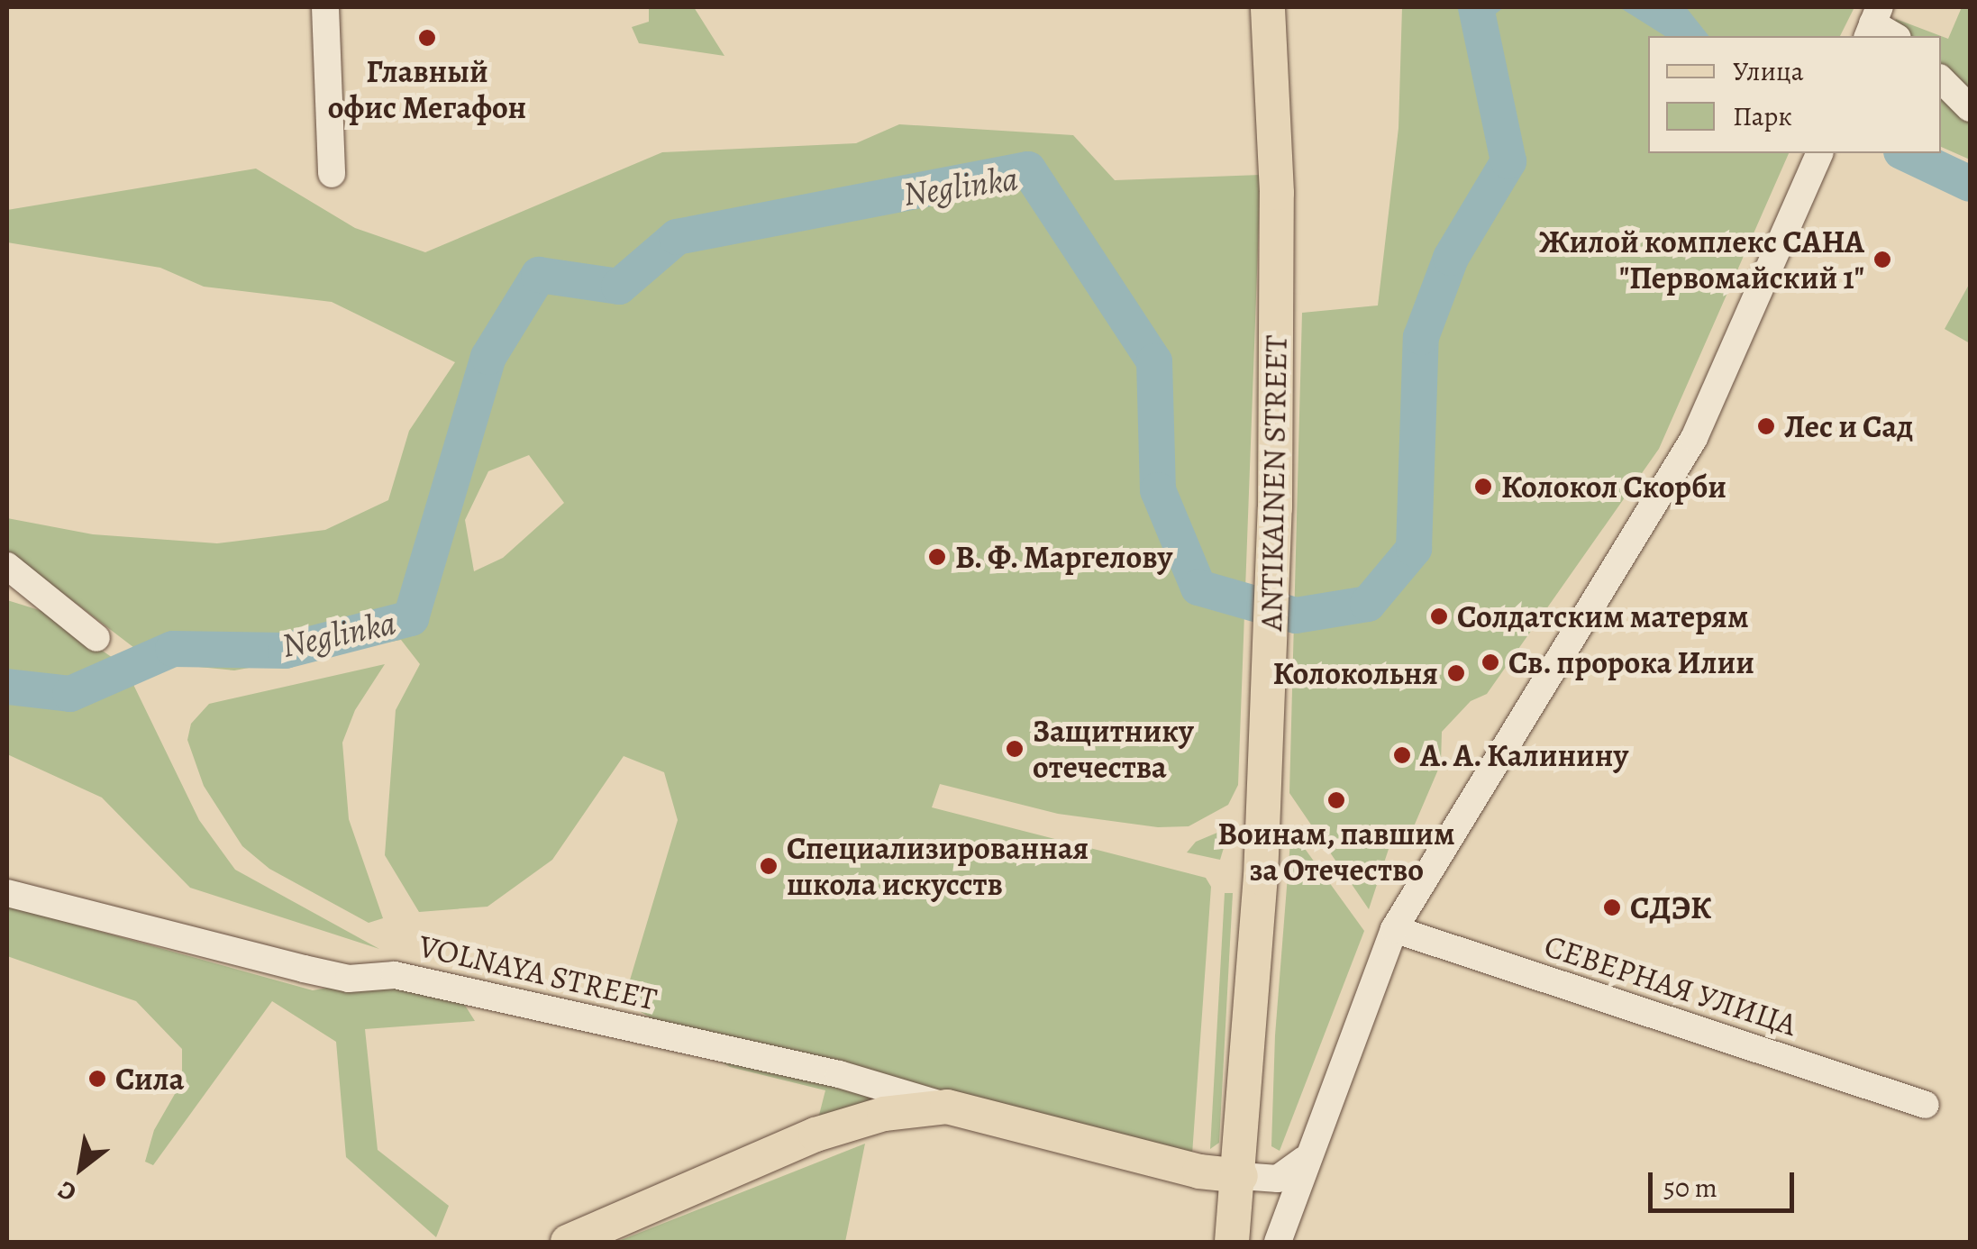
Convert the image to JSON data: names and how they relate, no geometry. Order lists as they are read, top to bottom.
{
  "streets": {
    "main road": ["ANTIKAINEN STREET"],
    "street": ["VOLNAYA STREET", "СЕВЕРНАЯ УЛИЦА"]
  },
  "water": ["Neglinka"],
  "places": [
    "Главный офис Мегафон",
    "Жилой комплекс САНА \"Первомайский 1\"",
    "Лес и Сад",
    "Колокол Скорби",
    "В. Ф. Маргелову",
    "Солдатским матерям",
    "Св. пророка Илии",
    "Колокольня",
    "Защитнику отечества",
    "А. А. Калинину",
    "Воинам, павшим за Отечество",
    "Специализированная школа искусств",
    "СДЭК",
    "Сила"
  ],
  "legend": ["Улица", "Парк"],
  "scale_bar": "50 m",
  "north": "bottom left"
}
